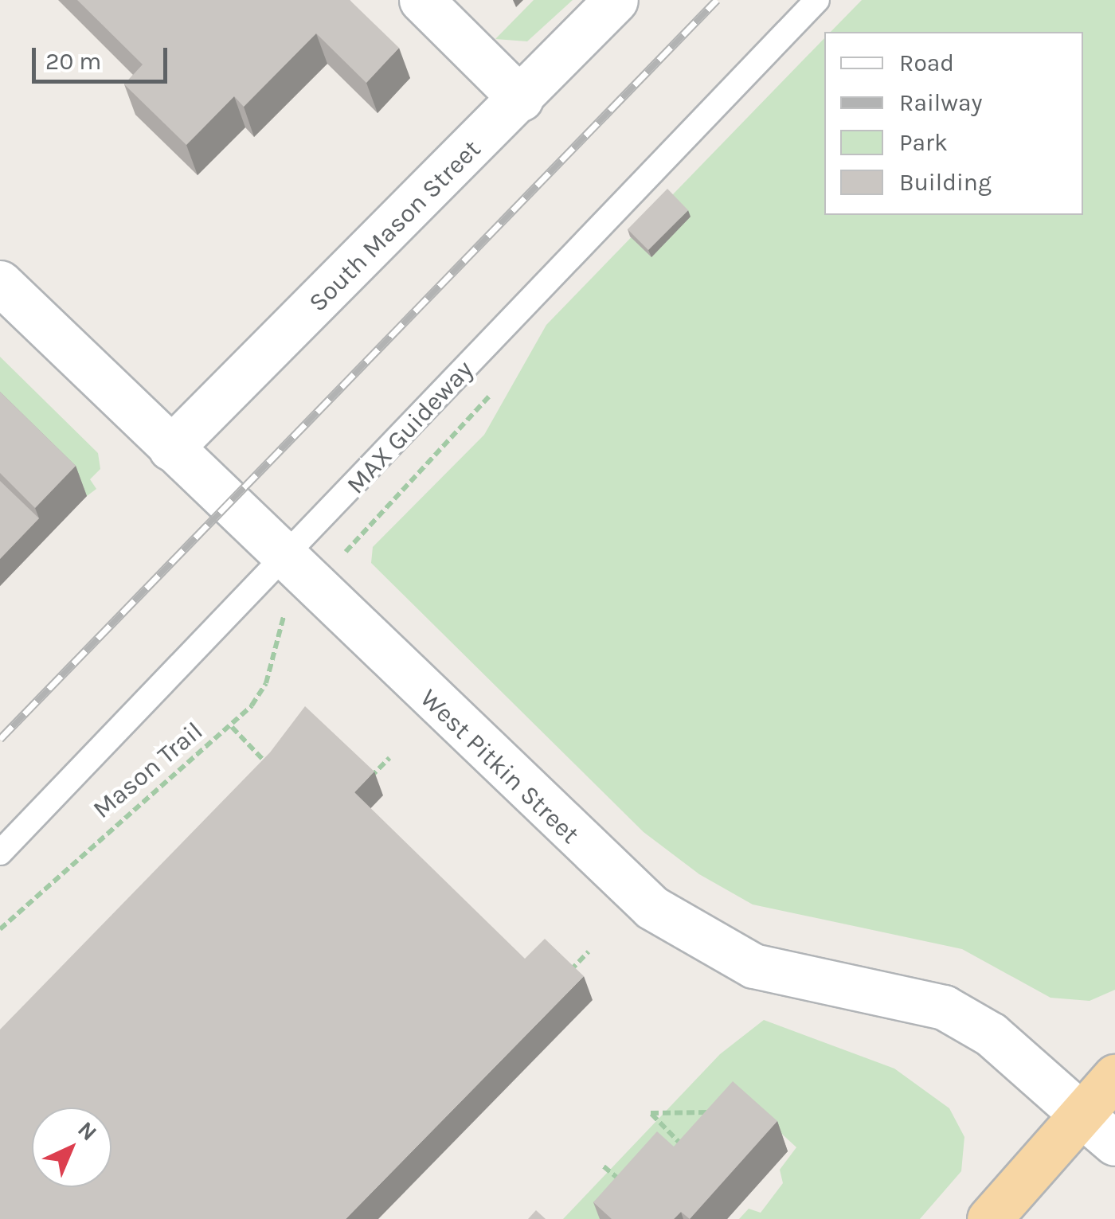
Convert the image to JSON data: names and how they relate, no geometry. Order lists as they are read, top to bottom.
{
  "streets": {
    "street": ["South Mason Street", "West Pitkin Street"],
    "lane": ["MAX Guideway"],
    "path": ["Mason Trail"]
  },
  "crossings": [
    ["South Mason Street", "West Pitkin Street"],
    ["MAX Guideway", "West Pitkin Street"]
  ],
  "legend": [
    "Road",
    "Railway",
    "Park",
    "Building"
  ],
  "scale_bar": "20 m",
  "north": "top right"
}
